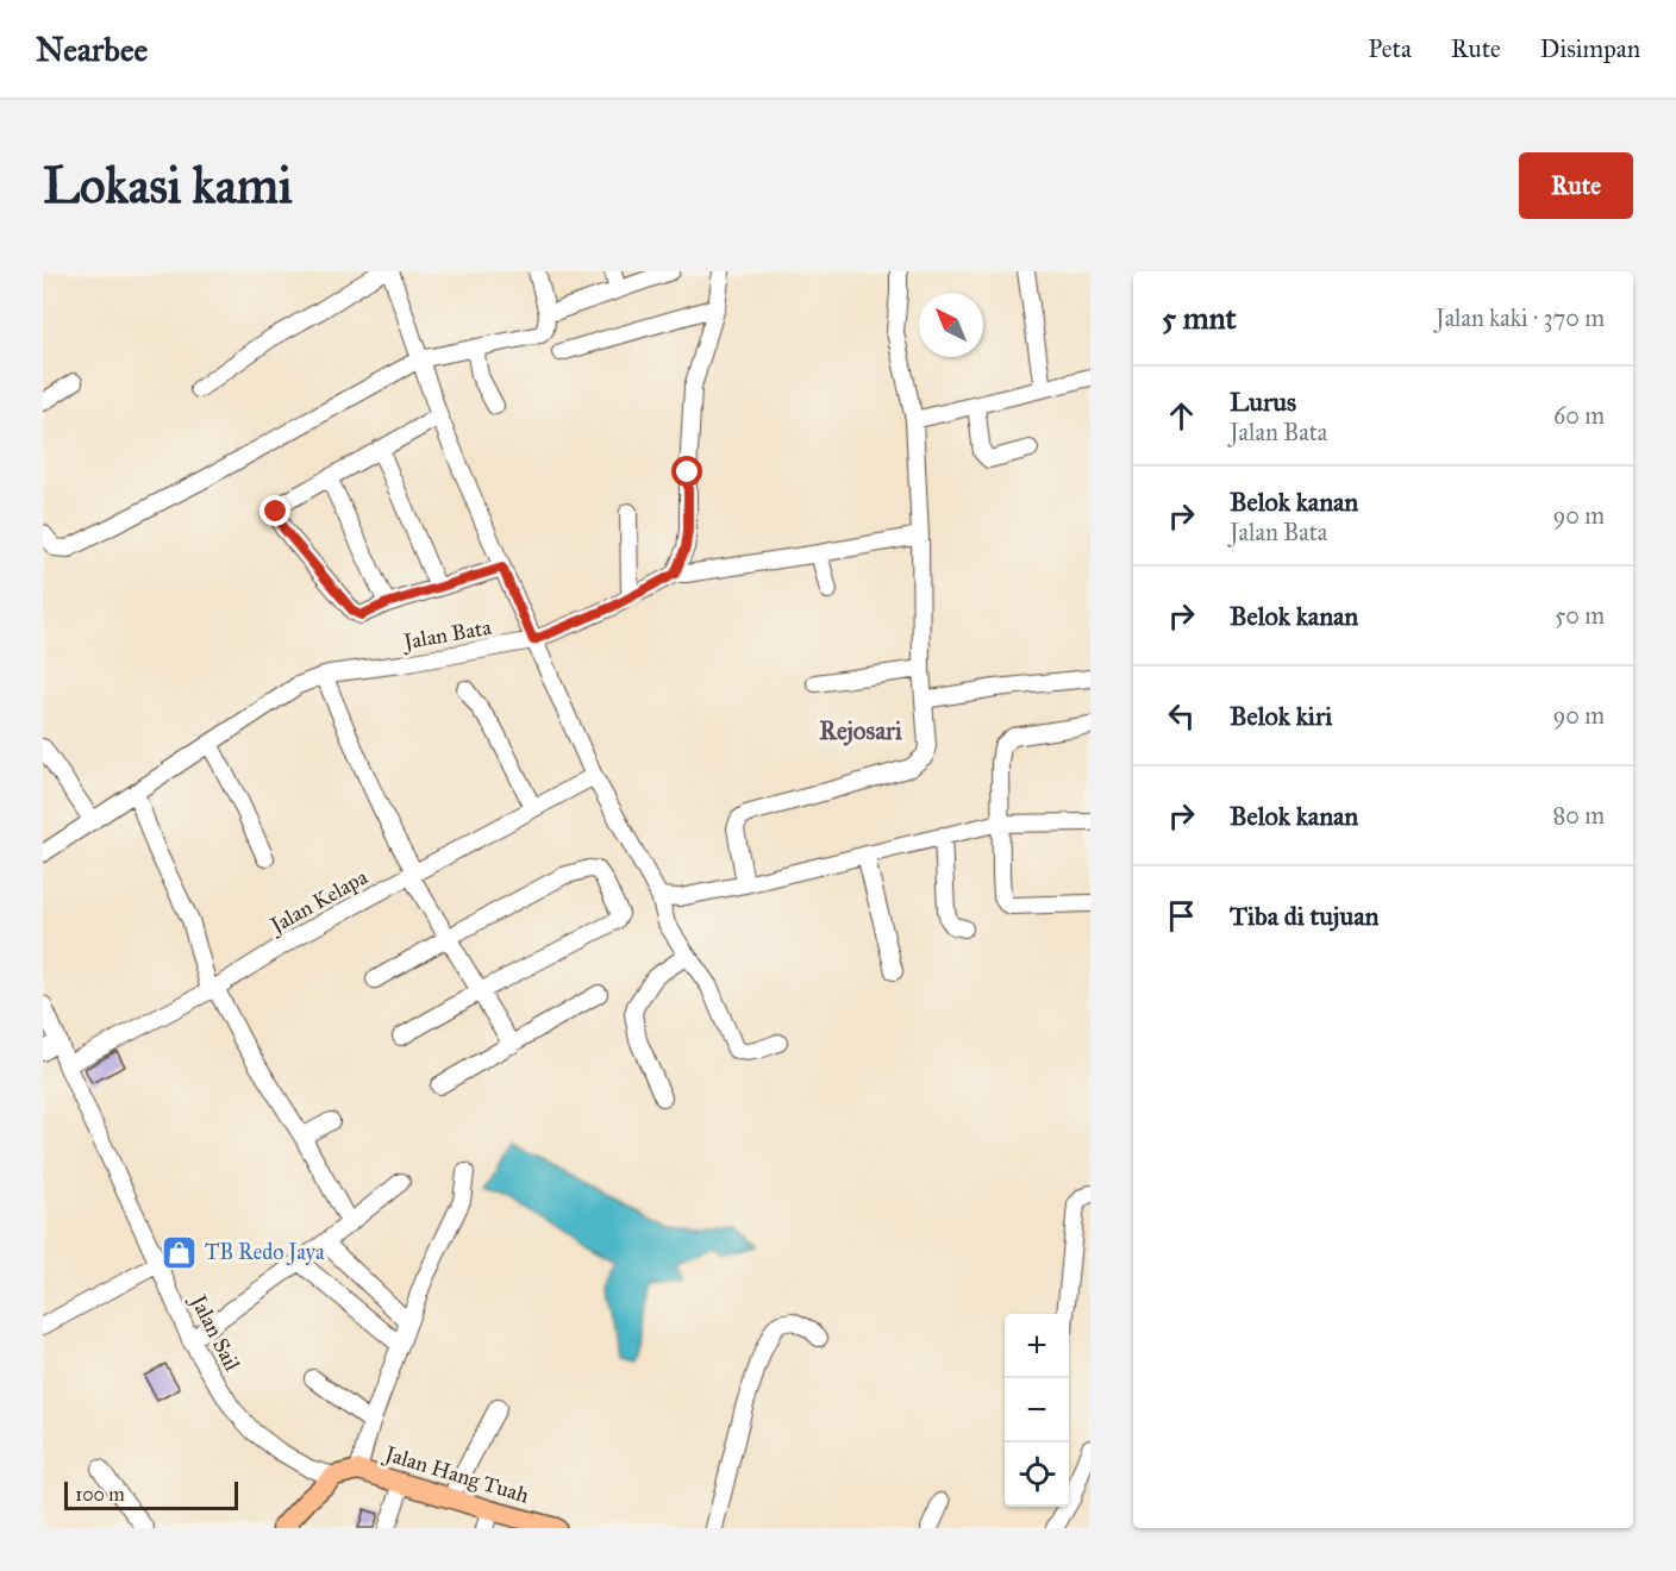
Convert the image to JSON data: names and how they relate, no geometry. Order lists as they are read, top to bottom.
{
  "streets": {
    "main road": ["Jalan Hang Tuah"],
    "street": ["Jalan Bata", "Jalan Kelapa", "Jalan Sail"]
  },
  "crossings": [
    ["Jalan Kelapa", "Jalan Sail"],
    ["Jalan Sail", "Jalan Hang Tuah"]
  ],
  "districts": ["Rejosari"],
  "places": {
    "shop": ["TB Redo Jaya"]
  },
  "scale_bar": "100 m",
  "north": "top left",
  "page": {
    "header": "Nearbee",
    "nav": ["Peta", "Rute", "Disimpan"],
    "buttons": "Rute",
    "title": "Lokasi kami",
    "heading": ["5 mnt", "Jalan kaki · 370 m"],
    "list": [
      ["Lurus", "Jalan Bata", "60 m"],
      ["Belok kanan", "Jalan Bata", "90 m"],
      ["Belok kanan", "50 m"],
      ["Belok kiri", "90 m"],
      ["Belok kanan", "80 m"],
      "Tiba di tujuan"
    ],
    "map_buttons": ["+", "−"],
    "scale": "100 m"
  }
}
